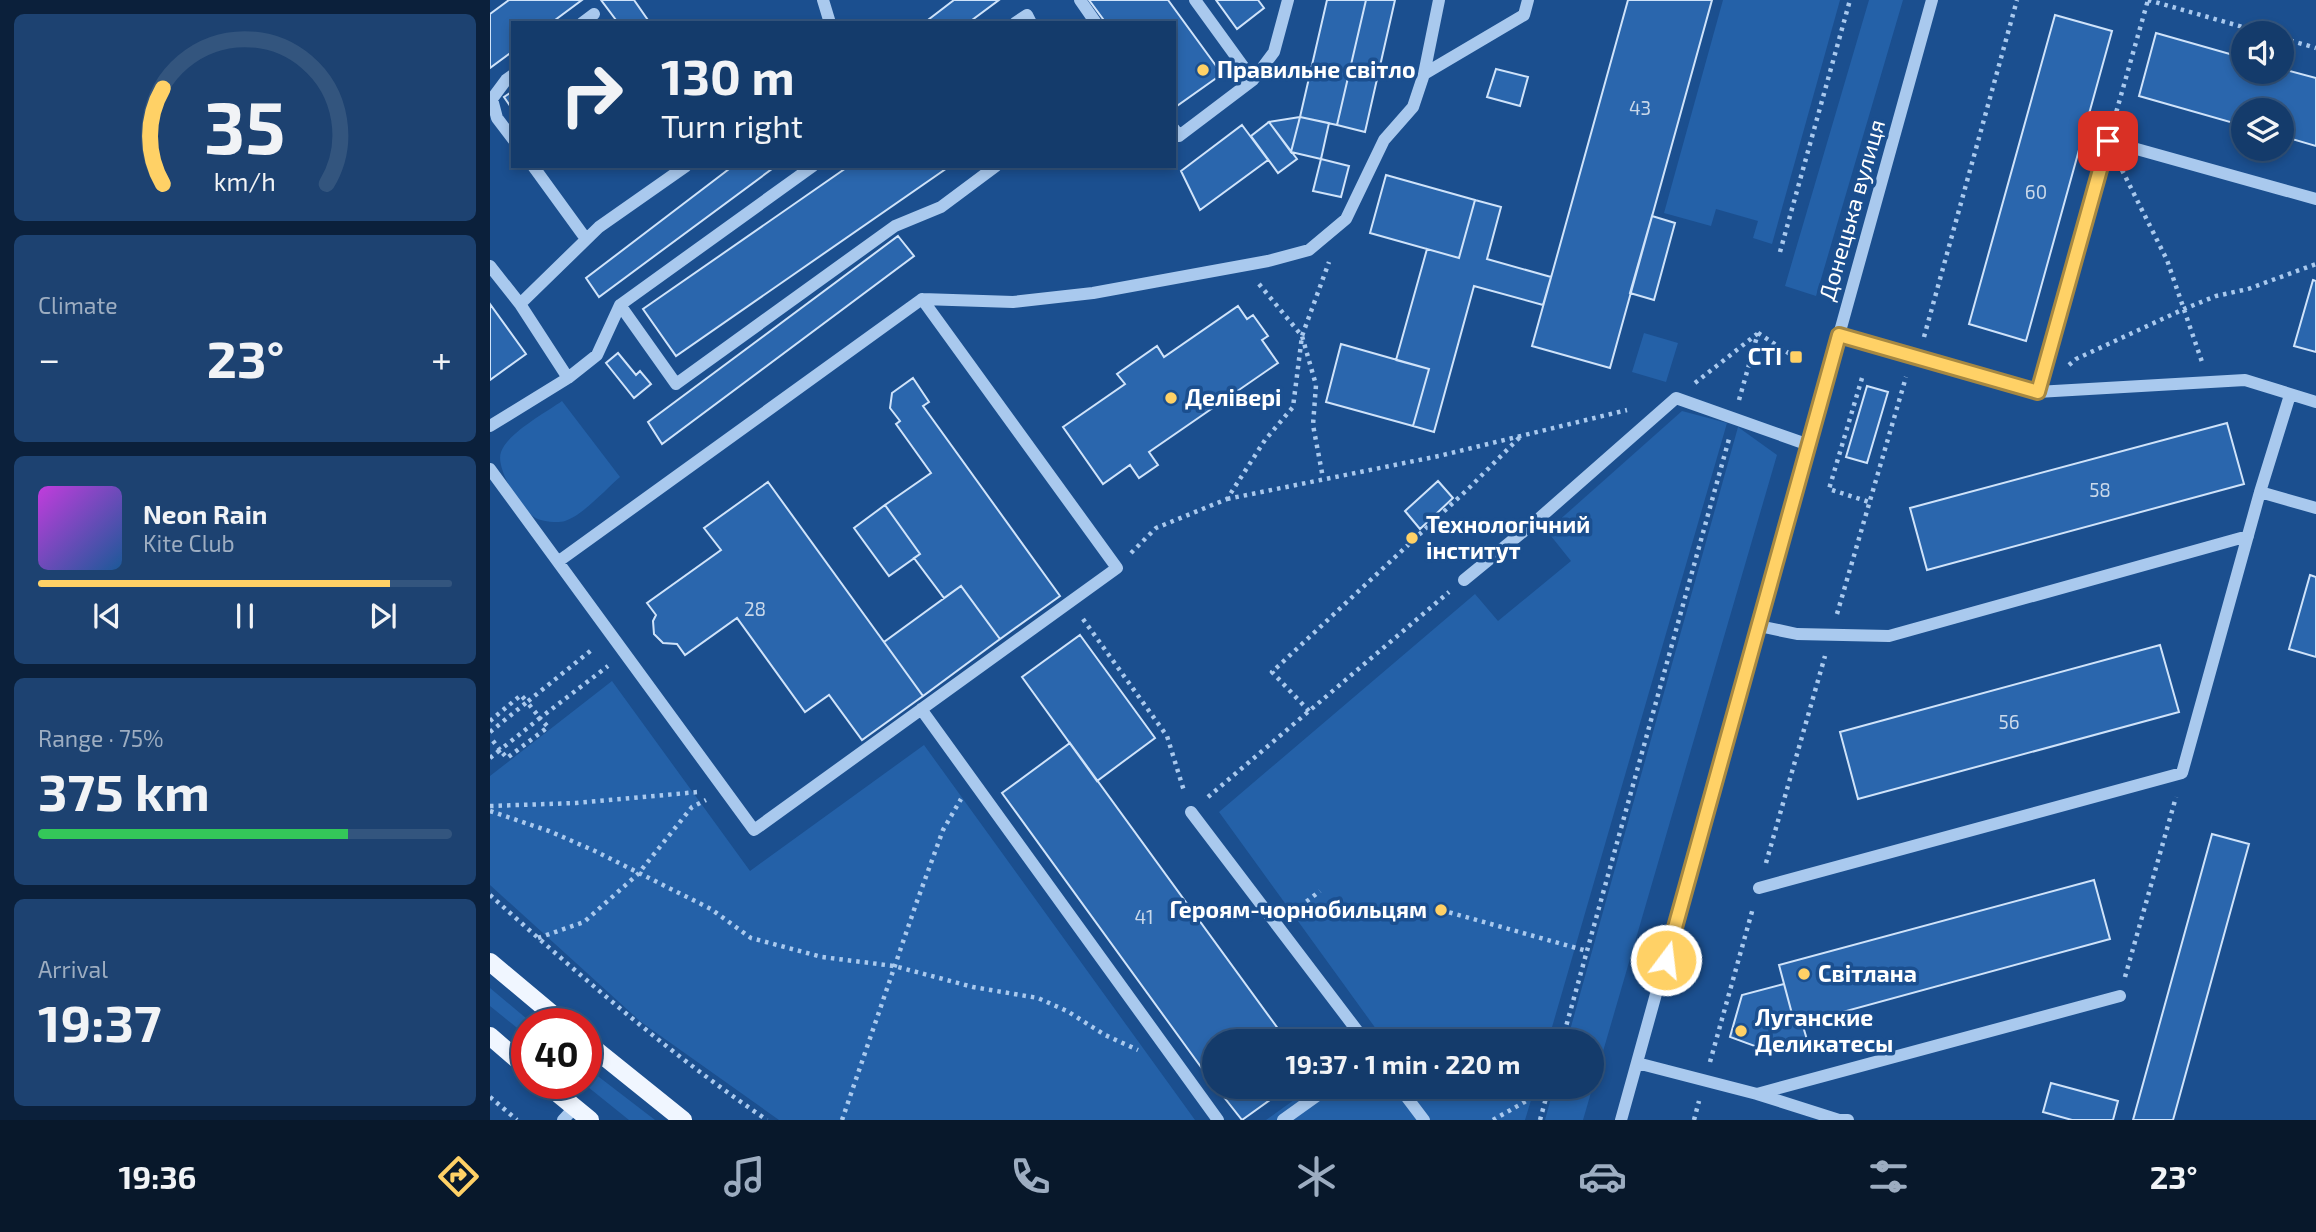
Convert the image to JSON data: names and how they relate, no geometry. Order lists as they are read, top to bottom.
{
  "streets": {
    "street": ["Донецька вулиця"]
  },
  "places": {
    "other": [
      "Правильне світло",
      "Делівері",
      "Технологічний інститут",
      "Героям-чорнобильцям",
      "Світлана",
      "Луганские Деликатесы"
    ],
    "transit": ["СТІ"]
  },
  "house_numbers": [
    "43",
    "60",
    "58",
    "28",
    "56",
    "41"
  ],
  "page": {
    "turn": ["130 m", "Turn right"],
    "tile": [
      "Climate",
      ["Range · 75%", "375 km"],
      ["Arrival", "19:37"]
    ],
    "heat": ["−", "23°", "+"],
    "song": ["Neon Rain", "Kite Club"],
    "limit": "40",
    "trip": "19:37 · 1 min · 220 m",
    "tabs": ["19:36", "23°"],
    "gauge": ["35", "km/h"]
  }
}
